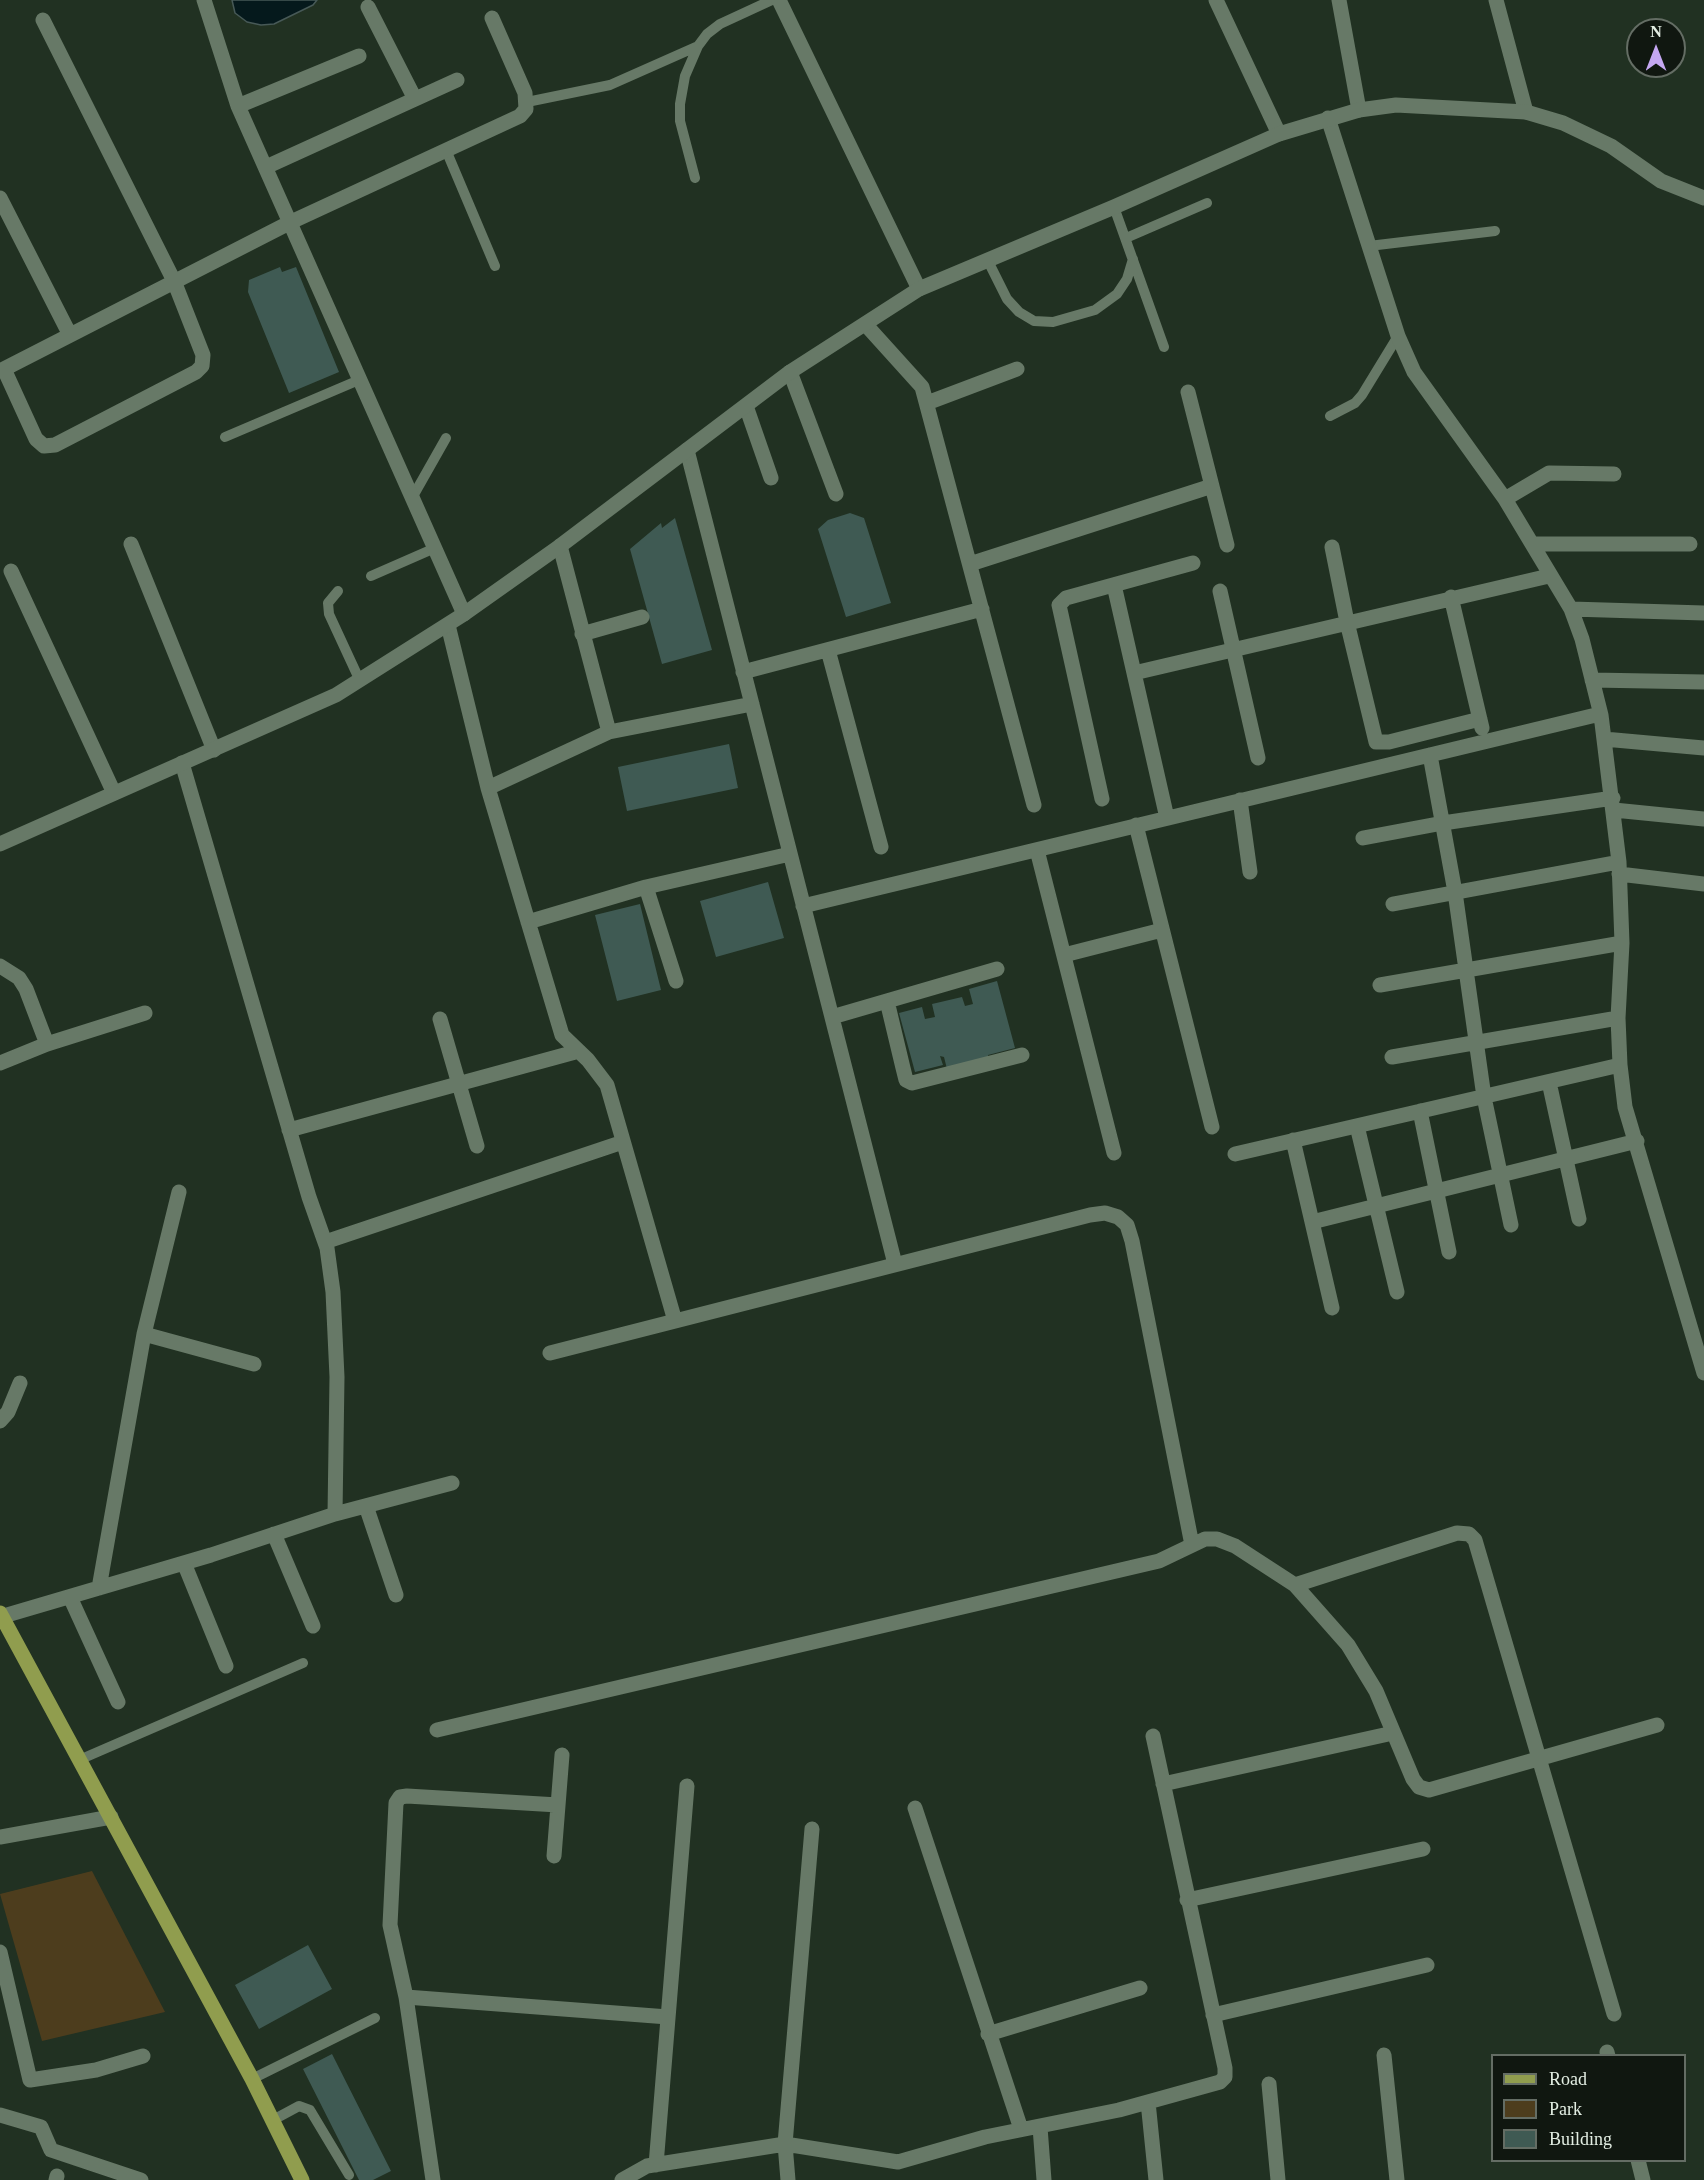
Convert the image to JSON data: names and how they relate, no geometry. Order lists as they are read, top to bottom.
{
  "legend": ["Road", "Park", "Building"],
  "north": "top"
}
